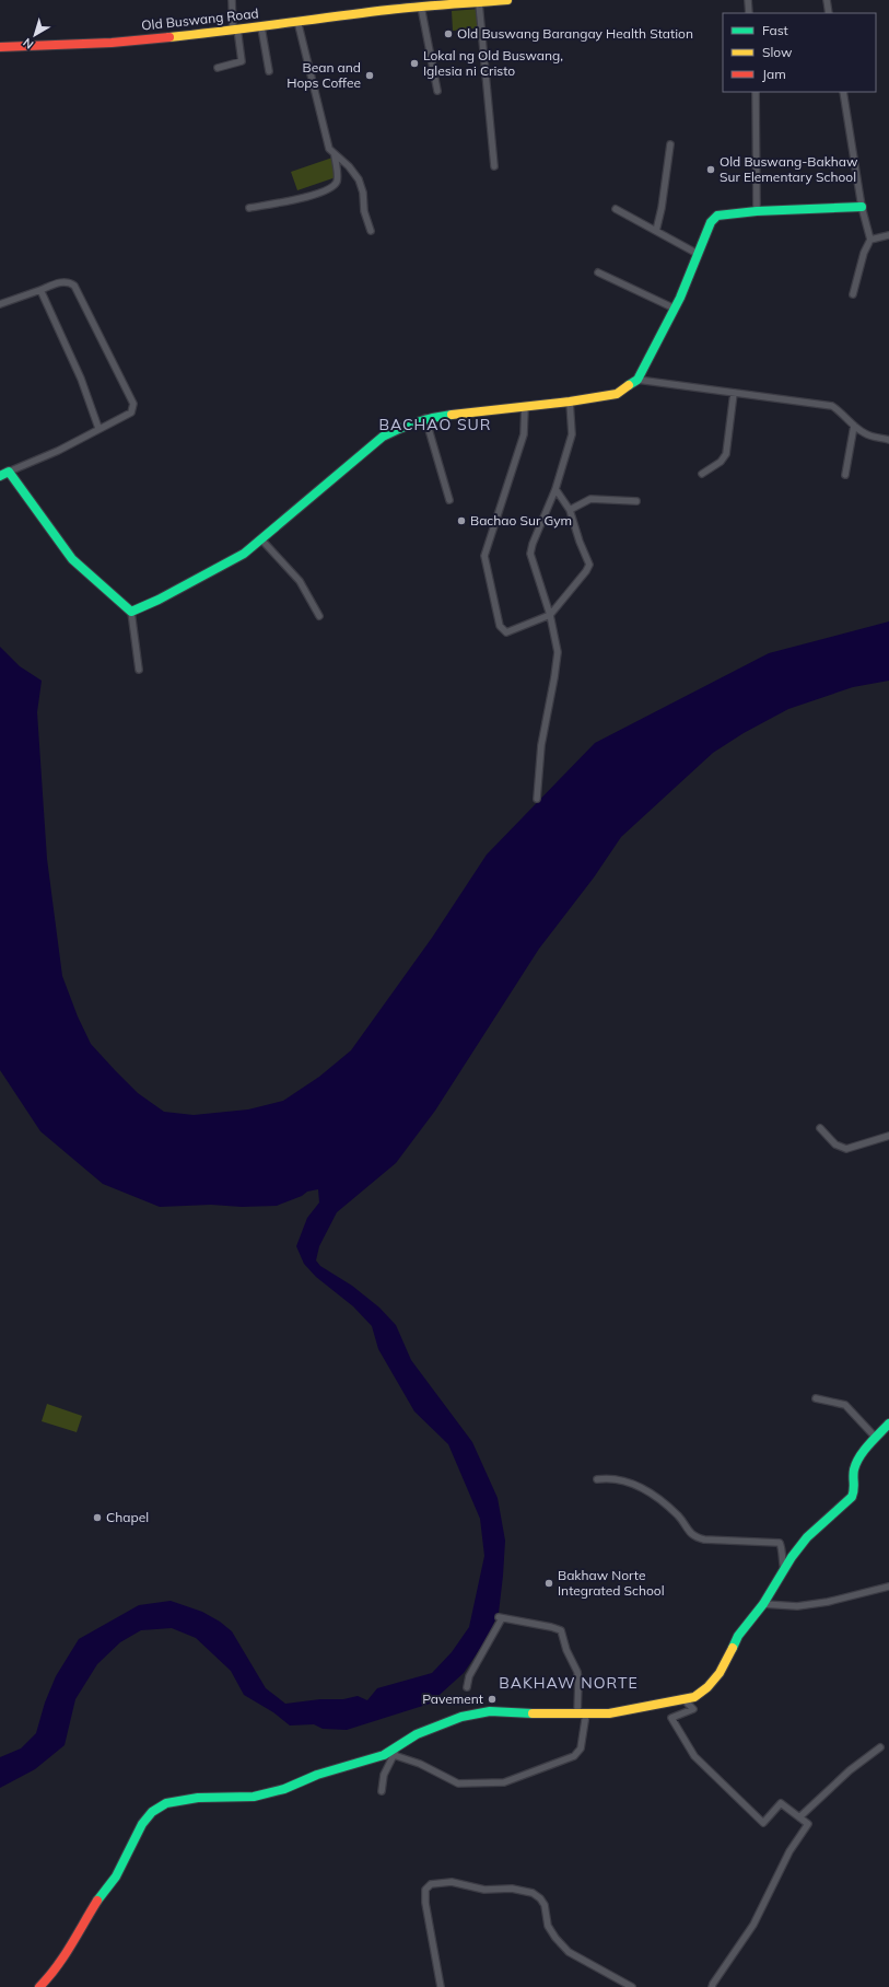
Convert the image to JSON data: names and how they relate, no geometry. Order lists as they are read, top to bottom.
{
  "streets": {
    "street": ["Old Buswang Road"]
  },
  "districts": ["BACHAO SUR", "BAKHAW NORTE"],
  "places": [
    "Old Buswang Barangay Health Station",
    "Lokal ng Old Buswang, Iglesia ni Cristo",
    "Bean and Hops Coffee",
    "Old Buswang-Bakhaw Sur Elementary School",
    "Bachao Sur Gym",
    "Chapel",
    "Bakhaw Norte Integrated School",
    "Pavement"
  ],
  "legend": ["Fast", "Slow", "Jam"],
  "north": "bottom left"
}
